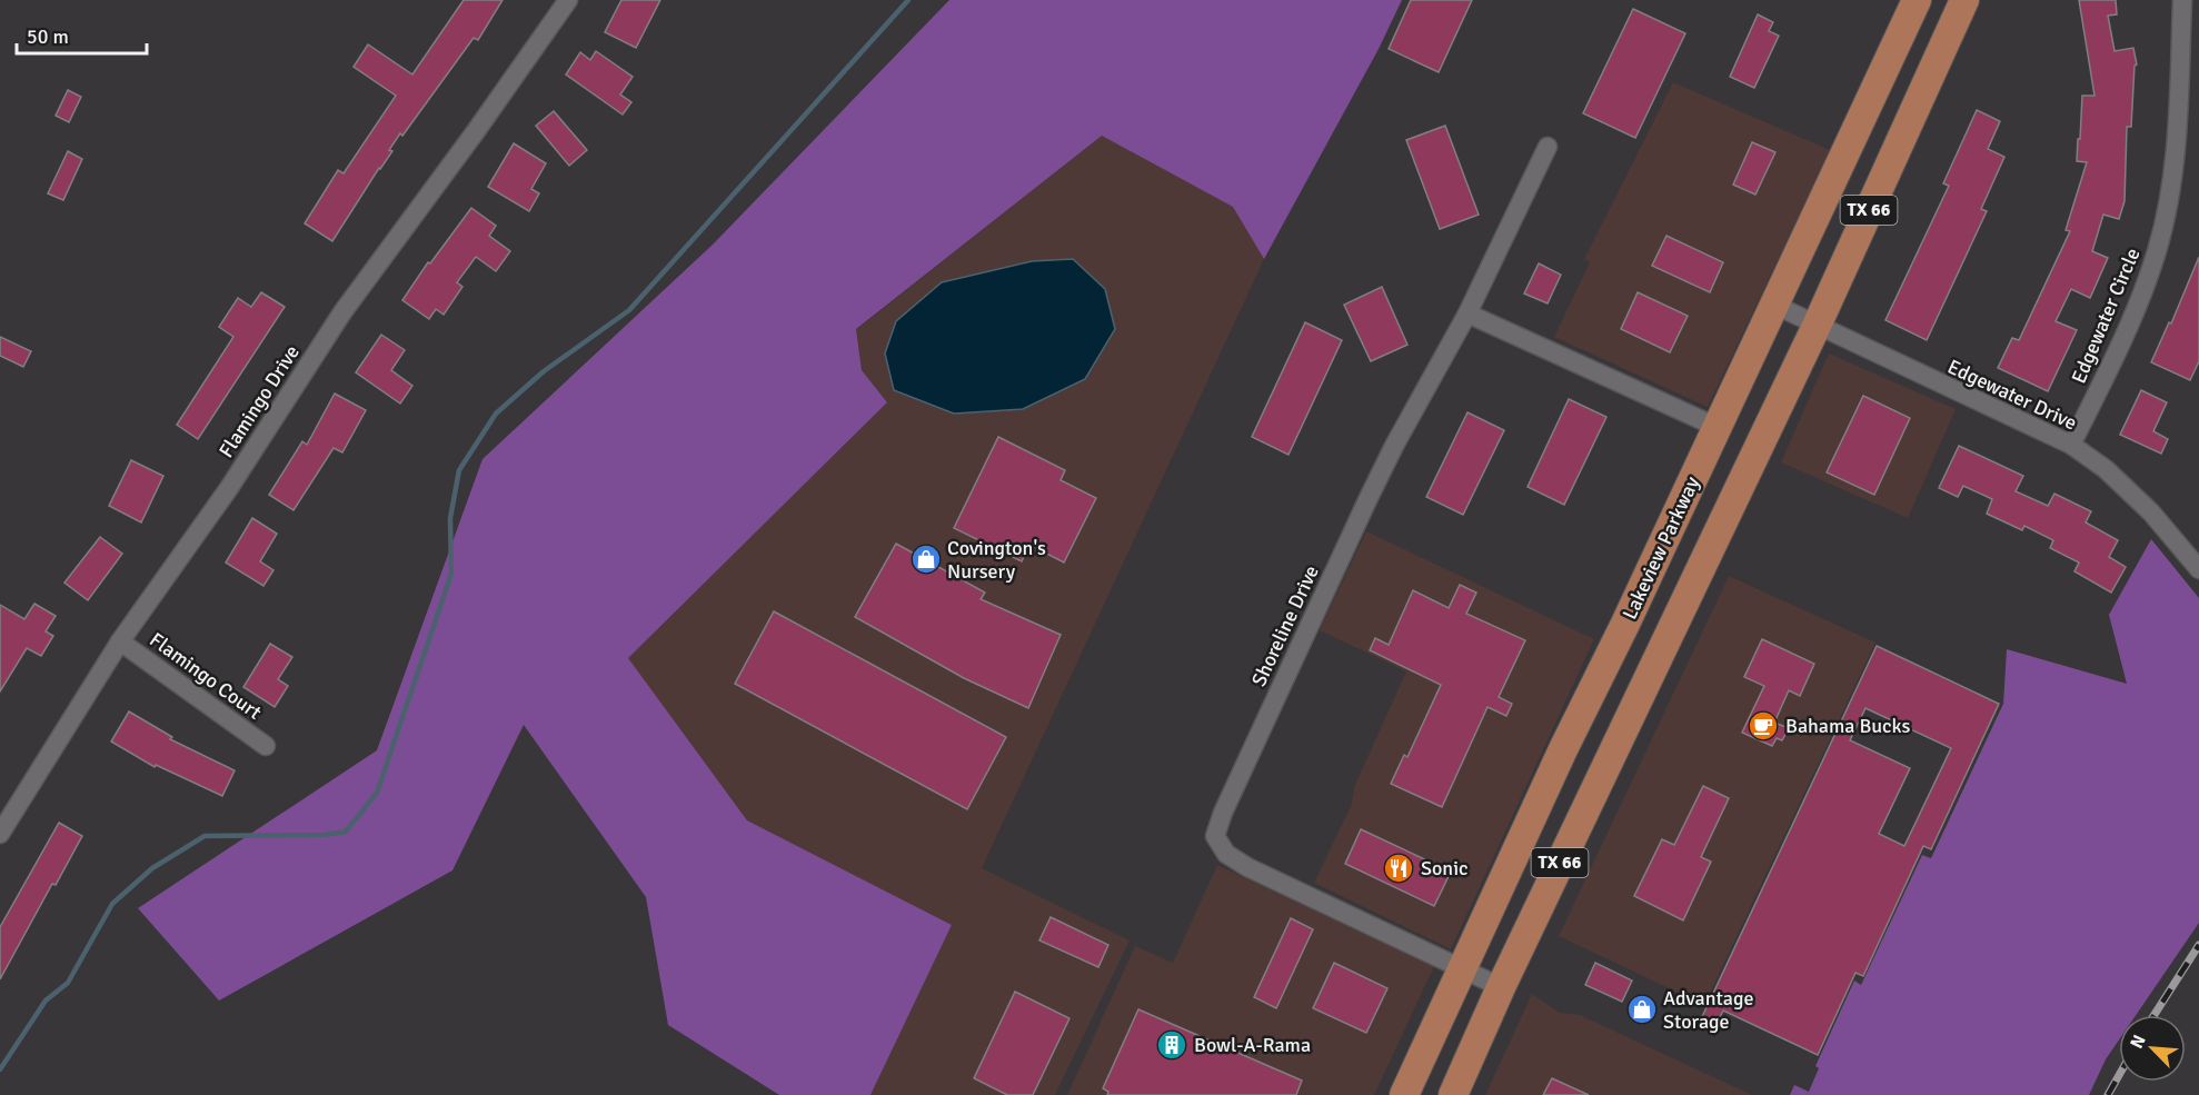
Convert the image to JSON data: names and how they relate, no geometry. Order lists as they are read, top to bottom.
{
  "streets": {
    "main road": ["TX 66", "Lakeview Parkway"],
    "street": [
      "Edgewater Circle",
      "Edgewater Drive",
      "Flamingo Drive",
      "Shoreline Drive",
      "Flamingo Court"
    ]
  },
  "crossings": [
    ["TX 66", "Edgewater Drive"],
    ["TX 66", "Shoreline Drive"],
    ["Edgewater Circle", "Edgewater Drive"],
    ["Edgewater Drive", "Lakeview Parkway"],
    ["Flamingo Drive", "Flamingo Court"],
    ["Lakeview Parkway", "Shoreline Drive"]
  ],
  "places": {
    "shop": ["Covington's Nursery", "Advantage Storage"],
    "cafe": ["Bahama Bucks"],
    "restaurant": ["Sonic"],
    "building": ["Bowl-A-Rama"]
  },
  "scale_bar": "50 m",
  "north": "top left"
}
